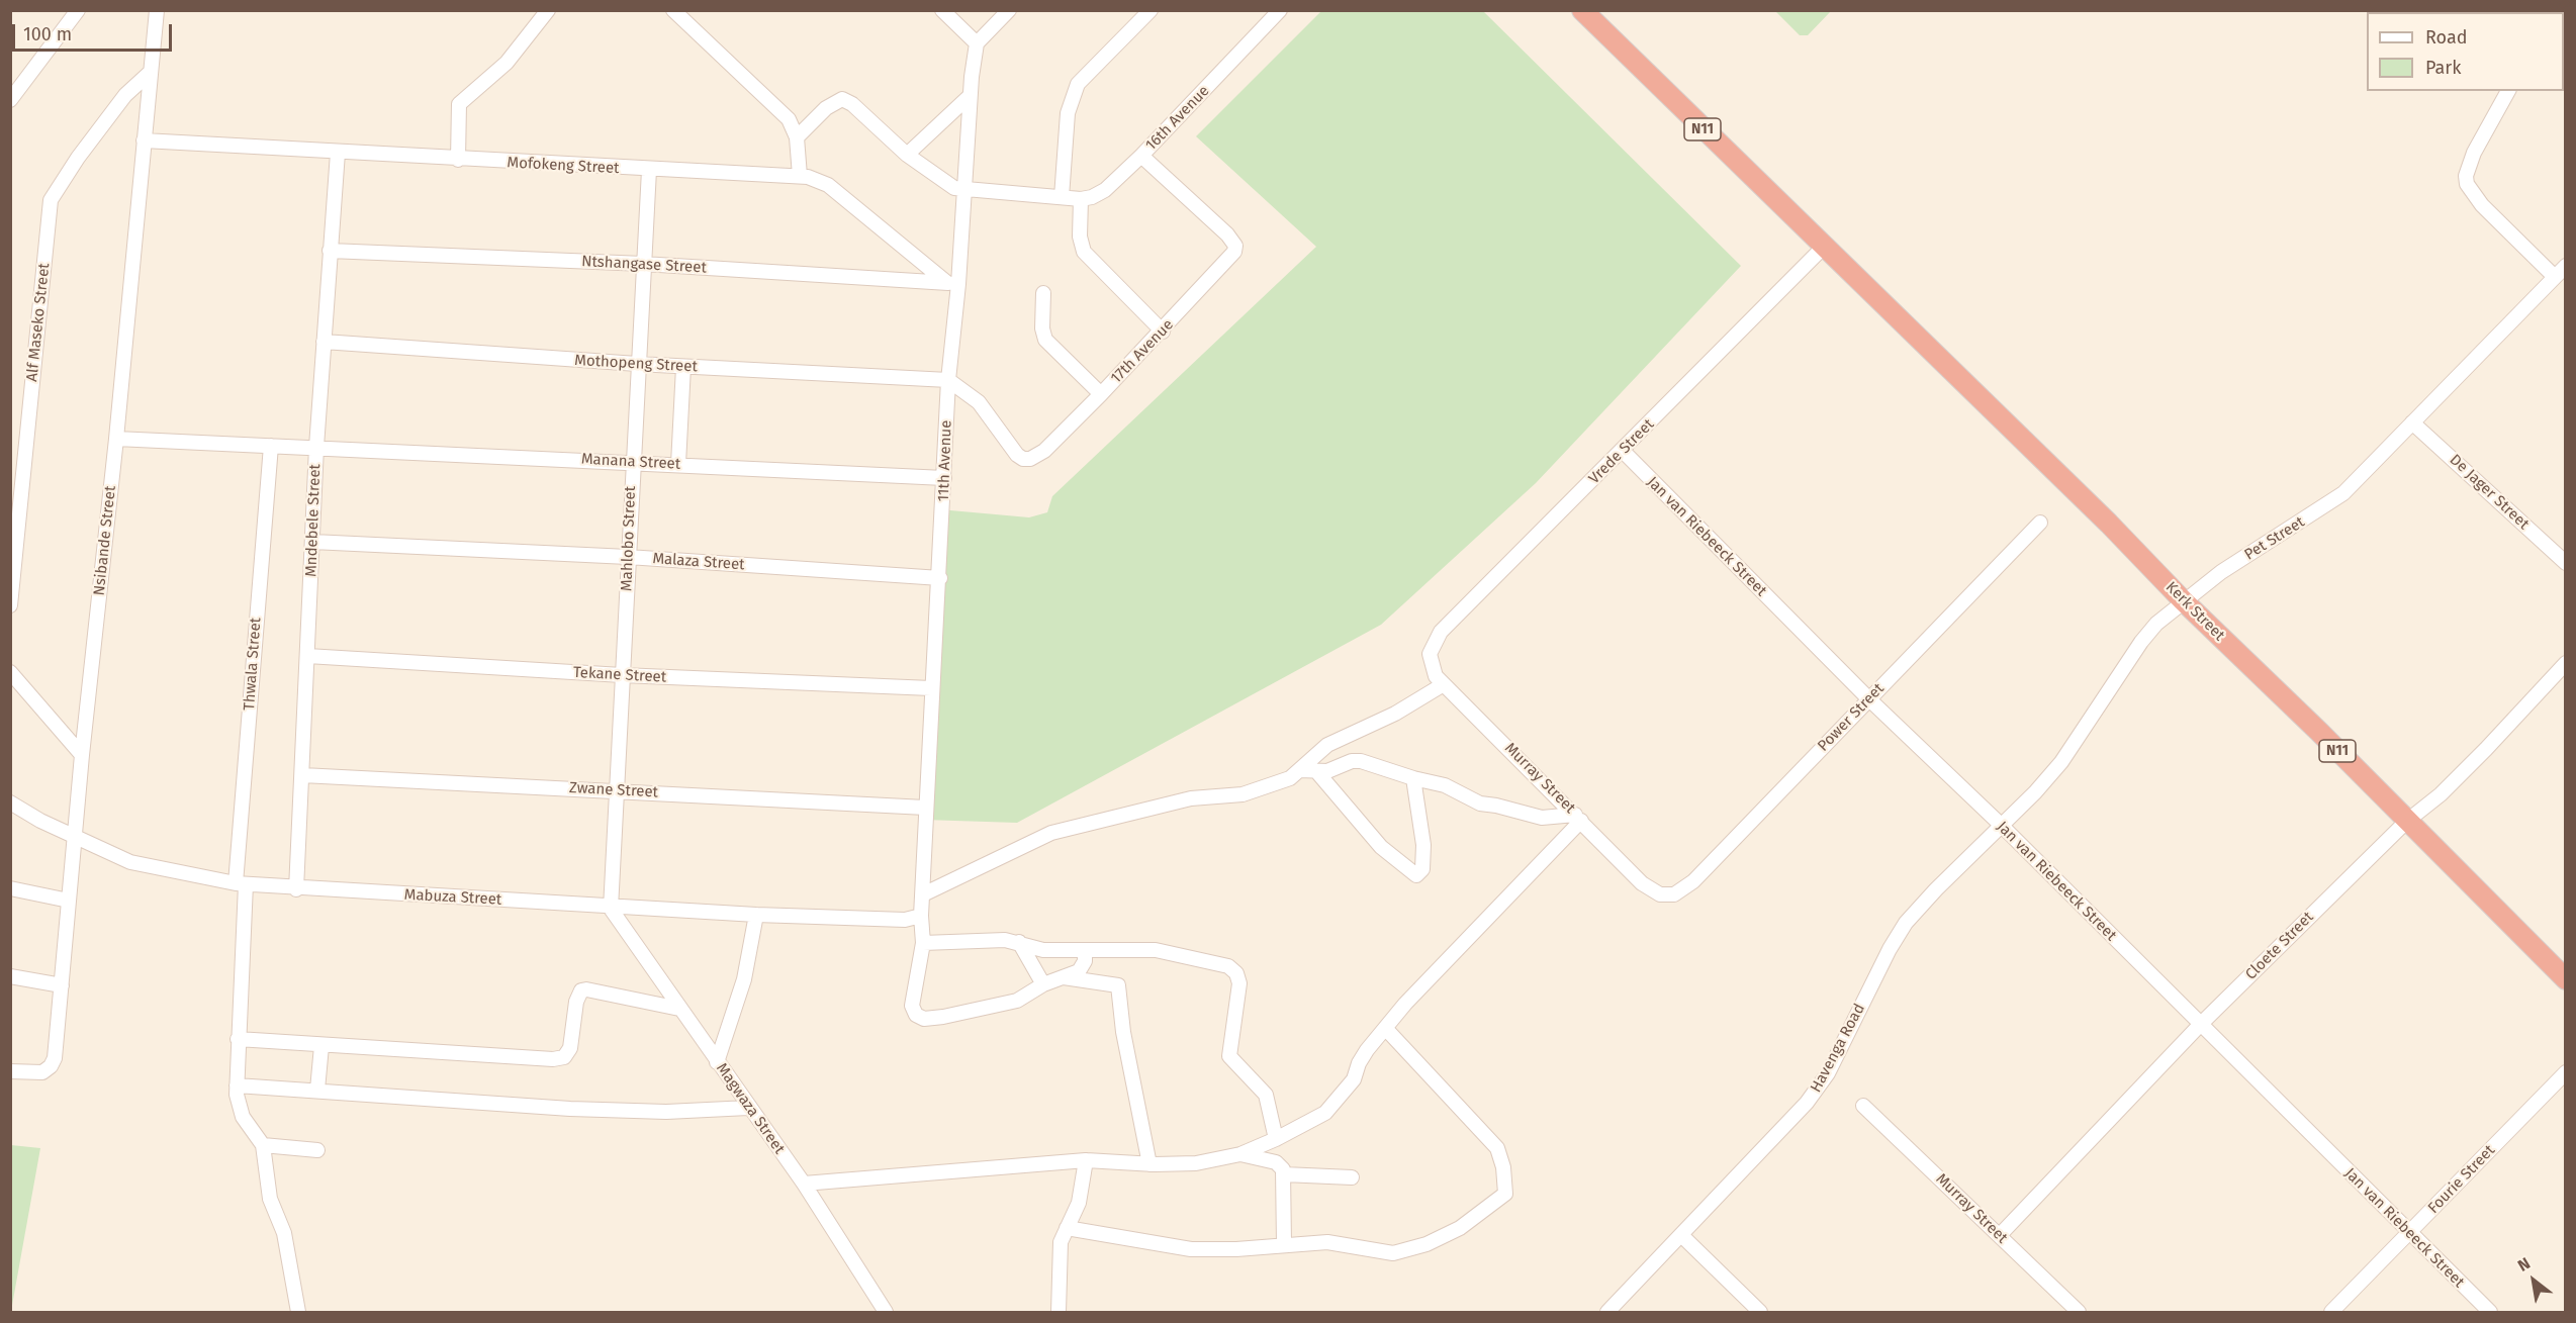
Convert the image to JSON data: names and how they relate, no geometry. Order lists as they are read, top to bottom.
{
  "streets": {
    "highway": ["N11", "Kerk Street"],
    "street": [
      "16th Avenue",
      "Mofokeng Street",
      "Ntshangase Street",
      "Alf Maseko Street",
      "17th Avenue",
      "Mothopeng Street",
      "Vrede Street",
      "11th Avenue",
      "Manana Street",
      "De Jager Street",
      "Mndebele Street",
      "Jan van Riebeeck Street",
      "Mahlobo Street",
      "Pet Street",
      "Nsibande Street",
      "Malaza Street",
      "Thwala Street",
      "Tekane Street",
      "Power Street",
      "Murray Street",
      "Zwane Street",
      "Mabuza Street",
      "Cloete Street",
      "Havenga Road",
      "Magwaza Street",
      "Fourie Street"
    ]
  },
  "crossings": [
    ["16th Avenue", "17th Avenue"],
    ["16th Avenue", "11th Avenue"],
    ["N11", "Vrede Street"],
    ["N11", "Kerk Street"],
    ["Mofokeng Street", "Ntshangase Street"],
    ["Mofokeng Street", "11th Avenue"],
    ["Mofokeng Street", "Mndebele Street"],
    ["Mofokeng Street", "Mahlobo Street"],
    ["Mofokeng Street", "Nsibande Street"],
    ["Ntshangase Street", "11th Avenue"],
    ["Ntshangase Street", "Mndebele Street"],
    ["Ntshangase Street", "Mahlobo Street"],
    ["Alf Maseko Street", "Nsibande Street"],
    ["17th Avenue", "Mothopeng Street"],
    ["17th Avenue", "11th Avenue"],
    ["Mothopeng Street", "11th Avenue"],
    ["Mothopeng Street", "Mndebele Street"],
    ["Mothopeng Street", "Mahlobo Street"],
    ["Vrede Street", "Jan van Riebeeck Street"],
    ["Vrede Street", "Kerk Street"],
    ["Vrede Street", "Murray Street"],
    ["11th Avenue", "Manana Street"],
    ["11th Avenue", "Malaza Street"],
    ["11th Avenue", "Tekane Street"],
    ["11th Avenue", "Zwane Street"],
    ["11th Avenue", "Mabuza Street"],
    ["Manana Street", "Mndebele Street"],
    ["Manana Street", "Mahlobo Street"],
    ["Manana Street", "Nsibande Street"],
    ["Manana Street", "Thwala Street"],
    ["De Jager Street", "Pet Street"],
    ["Mndebele Street", "Malaza Street"],
    ["Mndebele Street", "Tekane Street"],
    ["Mndebele Street", "Zwane Street"],
    ["Mndebele Street", "Mabuza Street"],
    ["Jan van Riebeeck Street", "Pet Street"],
    ["Jan van Riebeeck Street", "Power Street"],
    ["Jan van Riebeeck Street", "Cloete Street"],
    ["Jan van Riebeeck Street", "Havenga Road"],
    ["Jan van Riebeeck Street", "Fourie Street"],
    ["Mahlobo Street", "Malaza Street"],
    ["Mahlobo Street", "Tekane Street"],
    ["Mahlobo Street", "Zwane Street"],
    ["Mahlobo Street", "Mabuza Street"],
    ["Mahlobo Street", "Magwaza Street"],
    ["Pet Street", "Kerk Street"],
    ["Pet Street", "Havenga Road"],
    ["Nsibande Street", "Mabuza Street"],
    ["Kerk Street", "Cloete Street"],
    ["Thwala Street", "Mabuza Street"],
    ["Power Street", "Murray Street"],
    ["Murray Street", "Cloete Street"],
    ["Mabuza Street", "Magwaza Street"]
  ],
  "legend": ["Road", "Park"],
  "scale_bar": "100 m",
  "north": "top left"
}
